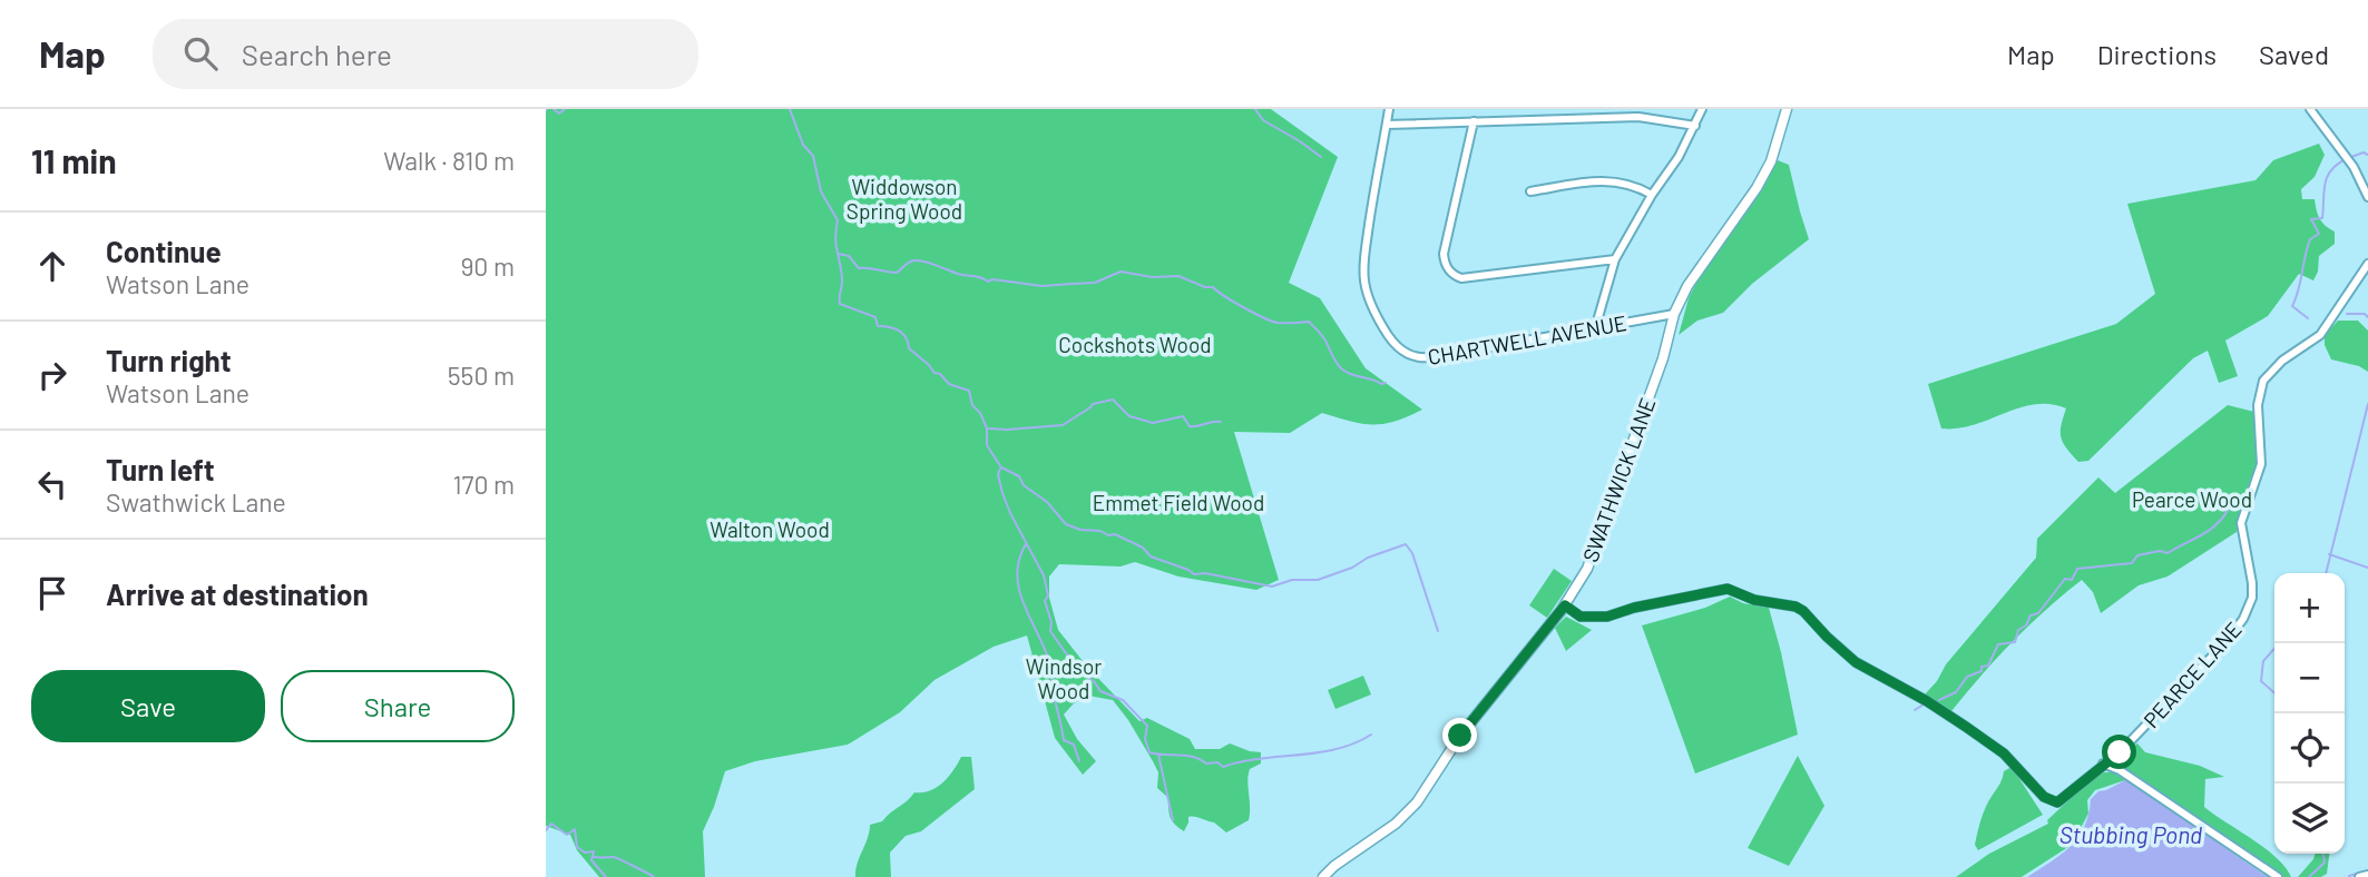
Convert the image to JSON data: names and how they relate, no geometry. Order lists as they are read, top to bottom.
{
  "streets": {
    "street": ["CHARTWELL AVENUE", "SWATHWICK LANE", "PEARCE LANE"]
  },
  "crossings": [
    ["CHARTWELL AVENUE", "SWATHWICK LANE"],
    ["SWATHWICK LANE", "PEARCE LANE"]
  ],
  "water": ["Stubbing Pond"],
  "parks": [
    "Widdowson Spring Wood",
    "Cockshots Wood",
    "Pearce Wood",
    "Emmet Field Wood",
    "Walton Wood",
    "Windsor Wood"
  ],
  "page": {
    "header": "Map",
    "search": "Search here",
    "nav": ["Map", "Directions", "Saved"],
    "heading": ["11 min", "Walk · 810 m"],
    "list": [
      ["Continue", "Watson Lane", "90 m"],
      ["Turn right", "Watson Lane", "550 m"],
      ["Turn left", "Swathwick Lane", "170 m"],
      "Arrive at destination"
    ],
    "map_buttons": ["+", "−"],
    "buttons": ["Save", "Share"]
  }
}
